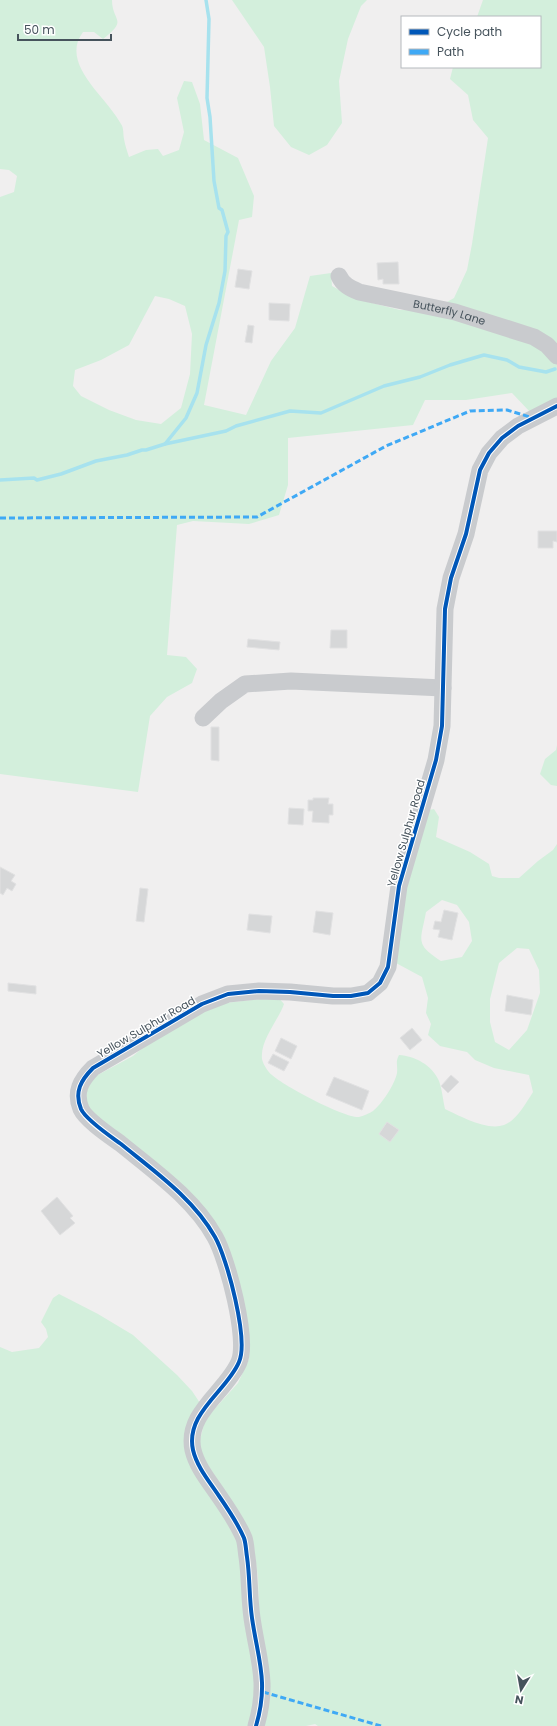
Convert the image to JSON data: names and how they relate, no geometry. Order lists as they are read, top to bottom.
{
  "streets": {
    "street": ["Butterfly Lane", "Yellow Sulphur Road"]
  },
  "legend": ["Cycle path", "Path"],
  "scale_bar": "50 m",
  "north": "bottom"
}
